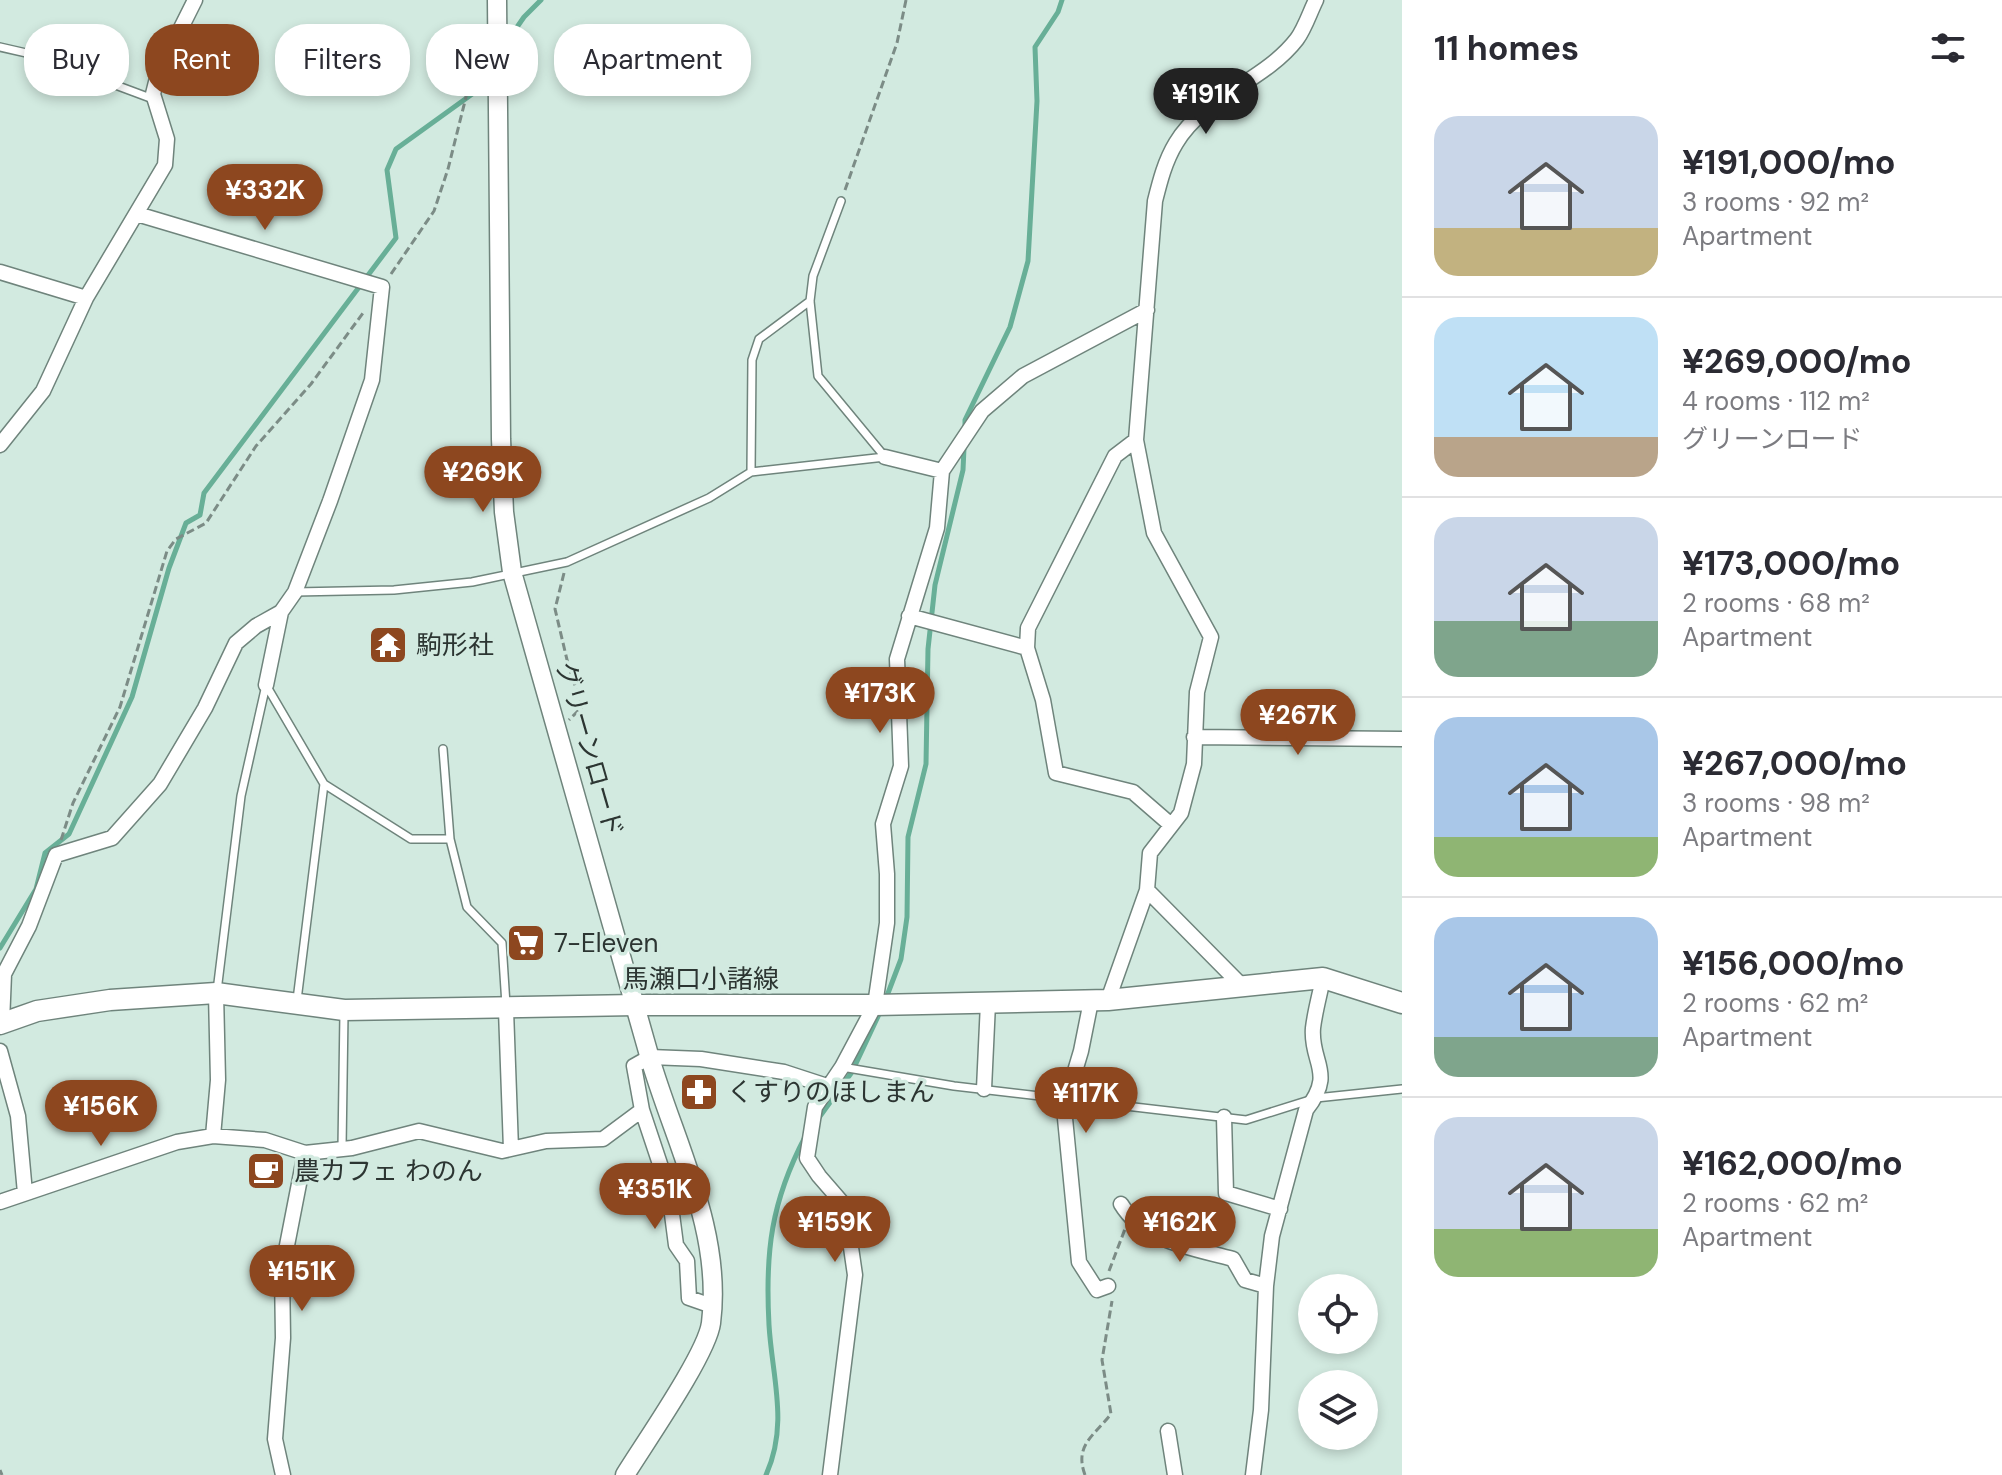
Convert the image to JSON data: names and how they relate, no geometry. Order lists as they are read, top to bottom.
{
  "streets": {
    "main road": ["馬瀬口小諸線"],
    "street": ["グリーンロード"]
  },
  "crossings": [
    ["グリーンロード", "馬瀬口小諸線"]
  ],
  "places": {
    "temple": ["駒形社"],
    "supermarket": ["7-Eleven"],
    "pharmacy": ["くすりのほしまん"],
    "cafe": ["農カフェ わのん"]
  },
  "page": {
    "heading": "11 homes",
    "chip": [
      "Buy",
      "Rent",
      "Filters",
      "New",
      "Apartment"
    ],
    "price": [
      "¥191K",
      "¥332K",
      "¥269K",
      "¥173K",
      "¥267K",
      "¥117K",
      "¥156K",
      "¥351K",
      "¥159K",
      "¥162K",
      "¥151K"
    ],
    "list": [
      {
        "name": "¥191,000/mo",
        "note": "3 rooms · 92 m² · Apartment"
      },
      {
        "name": "¥269,000/mo",
        "note": "4 rooms · 112 m² · グリーンロード"
      },
      {
        "name": "¥173,000/mo",
        "note": "2 rooms · 68 m² · Apartment"
      },
      {
        "name": "¥267,000/mo",
        "note": "3 rooms · 98 m² · Apartment"
      },
      {
        "name": "¥156,000/mo",
        "note": "2 rooms · 62 m² · Apartment"
      },
      {
        "name": "¥162,000/mo",
        "note": "2 rooms · 62 m² · Apartment"
      }
    ]
  }
}
